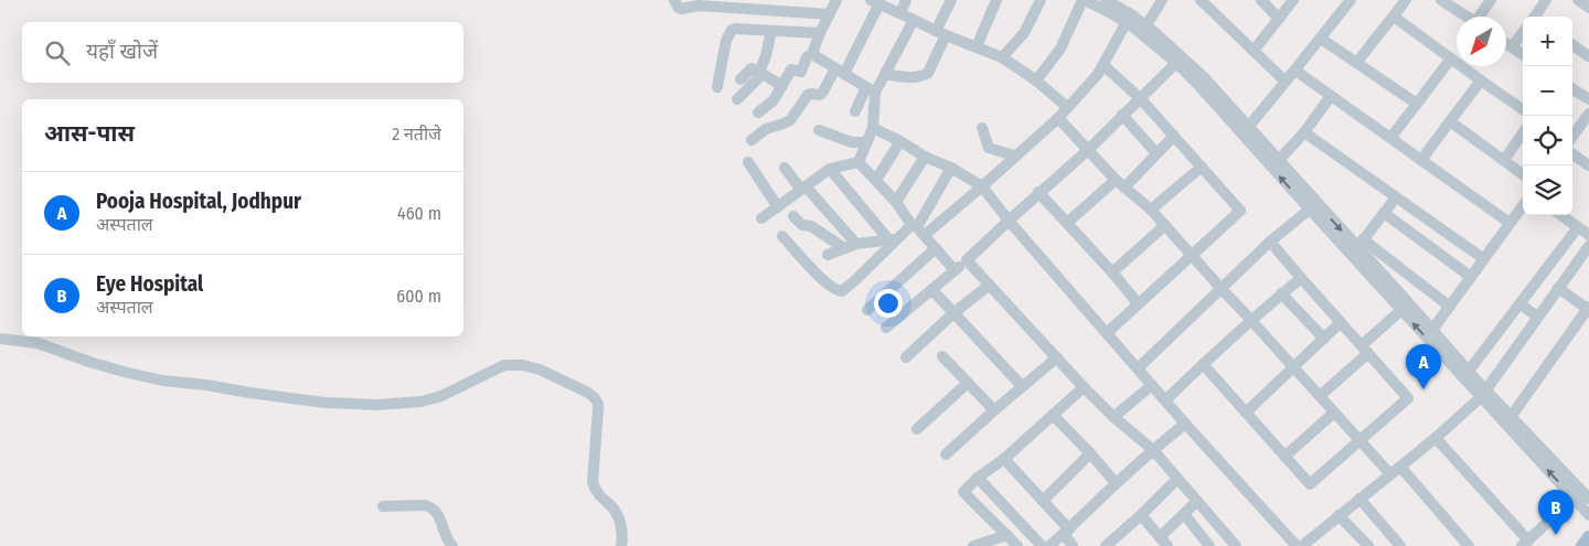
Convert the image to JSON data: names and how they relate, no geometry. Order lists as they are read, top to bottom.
{
  "north": "bottom left",
  "page": {
    "map_buttons": ["+", "−"],
    "search": "यहाँ खोजें",
    "heading": ["आस-पास", "2 नतीजे"],
    "list": [
      {
        "mark": "A",
        "name": "Pooja Hospital, Jodhpur",
        "note": "अस्पताल",
        "value": "460 m"
      },
      {
        "mark": "B",
        "name": "Eye Hospital",
        "note": "अस्पताल",
        "value": "600 m"
      }
    ],
    "pins": ["A", "B"]
  }
}
